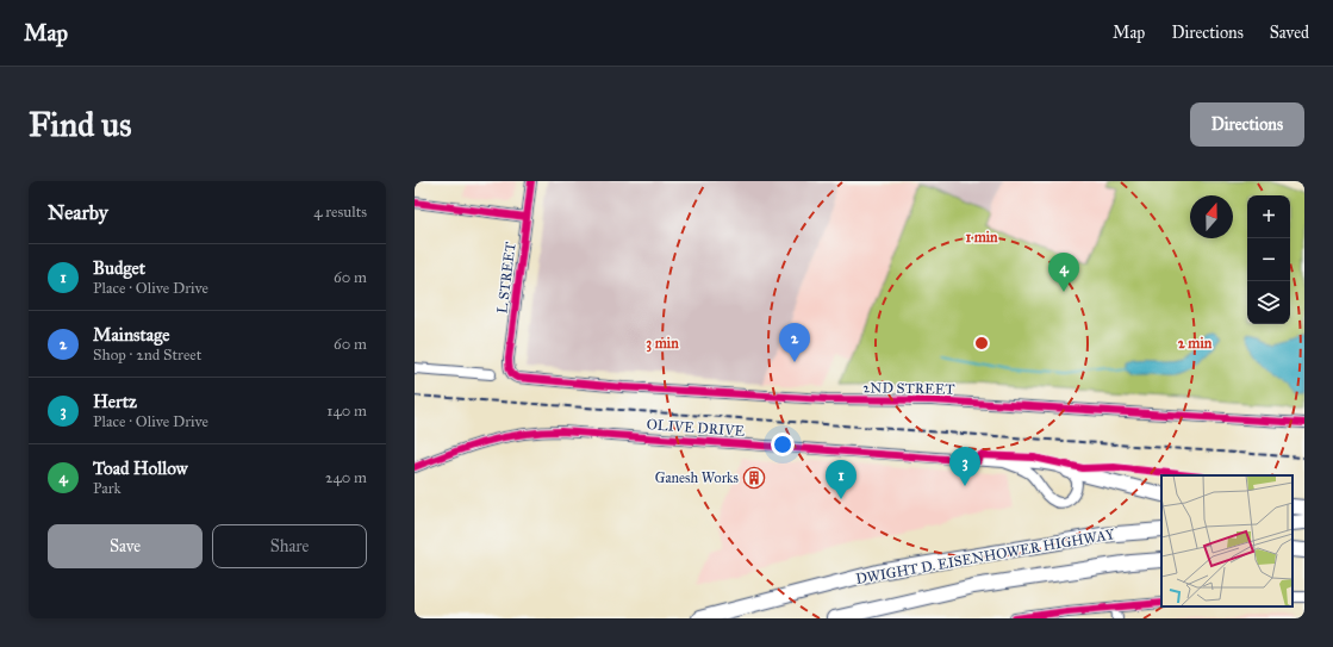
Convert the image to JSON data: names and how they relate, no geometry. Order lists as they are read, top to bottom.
{
  "streets": {
    "highway": ["DWIGHT D. EISENHOWER HIGHWAY"],
    "street": ["L STREET", "2ND STREET", "OLIVE DRIVE"]
  },
  "crossings": [
    ["L STREET", "2ND STREET"]
  ],
  "places": {
    "building": ["Ganesh Works"]
  },
  "north": "top",
  "page": {
    "header": "Map",
    "nav": ["Map", "Directions", "Saved"],
    "buttons": [
      "Directions",
      ["Save", "Share"]
    ],
    "title": "Find us",
    "heading": ["Nearby", "4 results"],
    "map_buttons": ["+", "−"],
    "list": [
      {
        "mark": "1",
        "name": "Budget",
        "note": "Place · Olive Drive",
        "value": "60 m"
      },
      {
        "mark": "2",
        "name": "Mainstage",
        "note": "Shop · 2nd Street",
        "value": "60 m"
      },
      {
        "mark": "3",
        "name": "Hertz",
        "note": "Place · Olive Drive",
        "value": "140 m"
      },
      {
        "mark": "4",
        "name": "Toad Hollow",
        "note": "Park",
        "value": "240 m"
      }
    ],
    "pins": [
      "4",
      "2",
      "3",
      "1"
    ]
  },
  "rings": ["1 min", "2 min", "3 min"]
}
